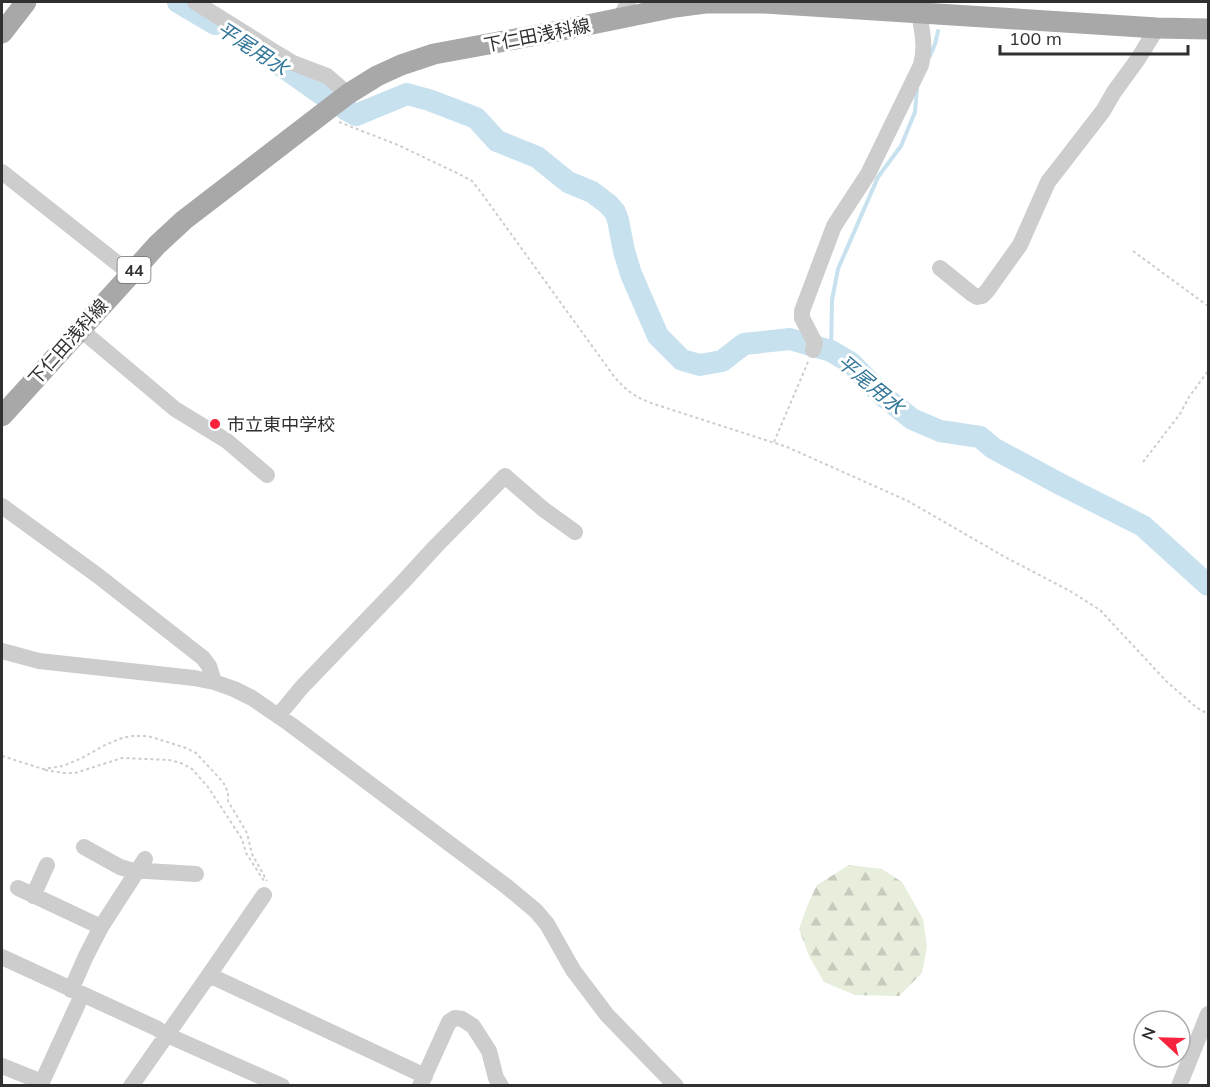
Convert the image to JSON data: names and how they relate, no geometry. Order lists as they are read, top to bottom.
{
  "streets": {
    "main road": ["下仁田浅科線", "44"]
  },
  "water": ["平尾用水"],
  "places": ["市立東中学校"],
  "scale_bar": "100 m",
  "north": "left"
}
